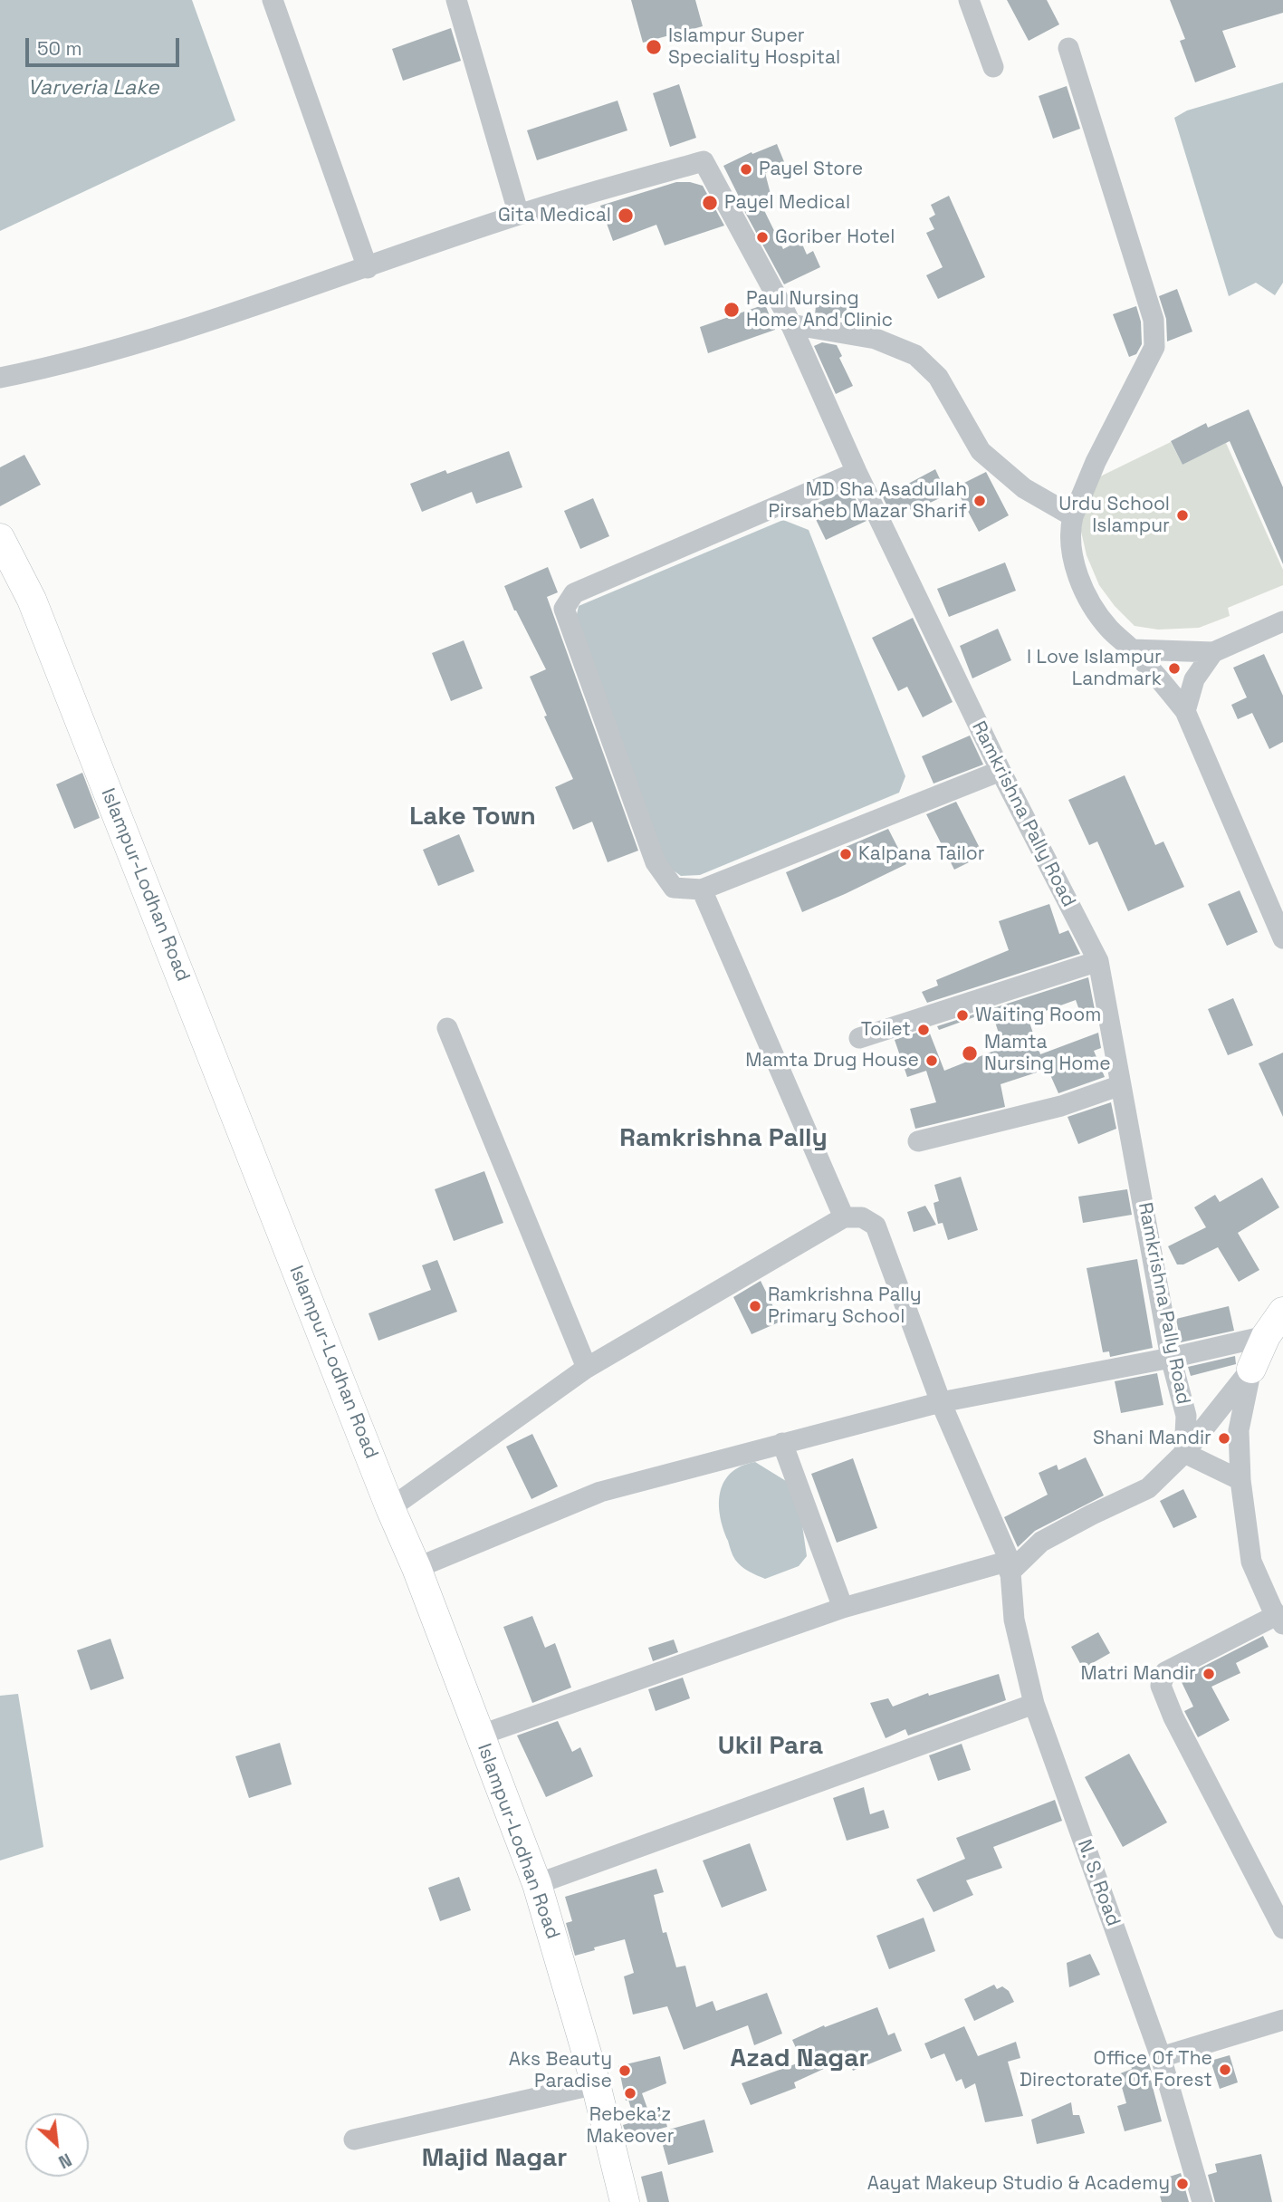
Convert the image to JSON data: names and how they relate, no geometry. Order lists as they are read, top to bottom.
{
  "streets": {
    "main road": ["Islampur-Lodhan Road"],
    "street": ["Ramkrishna Pally Road", "N. S. Road"]
  },
  "districts": [
    "Lake Town",
    "Ramkrishna Pally",
    "Ukil Para",
    "Azad Nagar",
    "Majid Nagar"
  ],
  "water": ["Varveria Lake"],
  "places": [
    "Islampur Super Speciality Hospital",
    "Payel Store",
    "Payel Medical",
    "Gita Medical",
    "Goriber Hotel",
    "Paul Nursing Home And Clinic",
    "MD Sha Asadullah Pirsaheb Mazar Sharif",
    "Urdu School Islampur",
    "I Love Islampur Landmark",
    "Kalpana Tailor",
    "Waiting Room",
    "Toilet",
    "Mamta Nursing Home",
    "Mamta Drug House",
    "Ramkrishna Pally Primary School",
    "Shani Mandir",
    "Matri Mandir",
    "Office Of The Directorate Of Forest",
    "Aks Beauty Paradise",
    "Rebeka’z Makeover",
    "Aayat Makeup Studio & Academy"
  ],
  "scale_bar": "50 m",
  "north": "bottom right"
}
